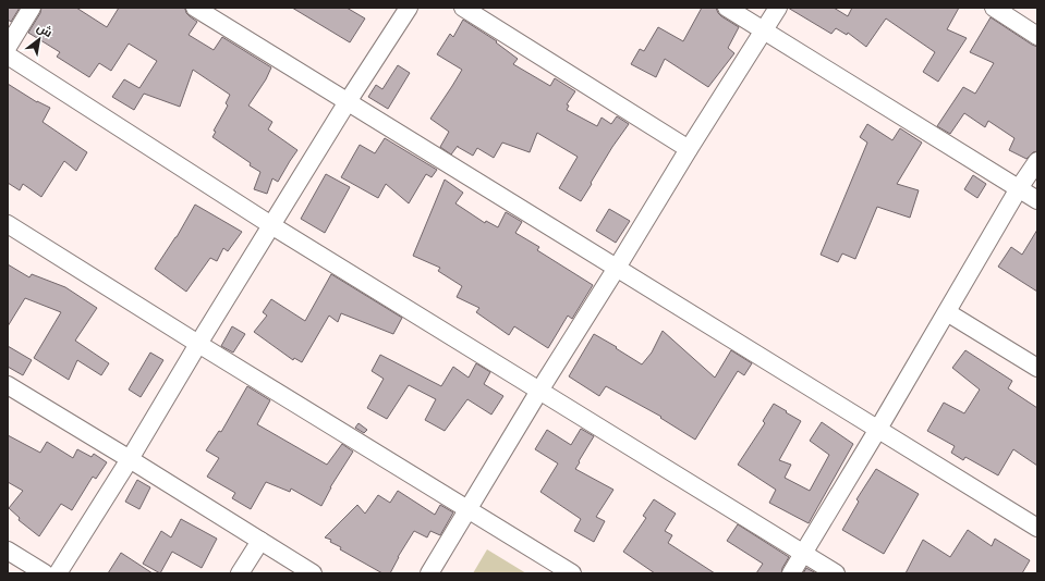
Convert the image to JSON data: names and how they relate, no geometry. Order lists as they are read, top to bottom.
{
  "north": "top right"
}
